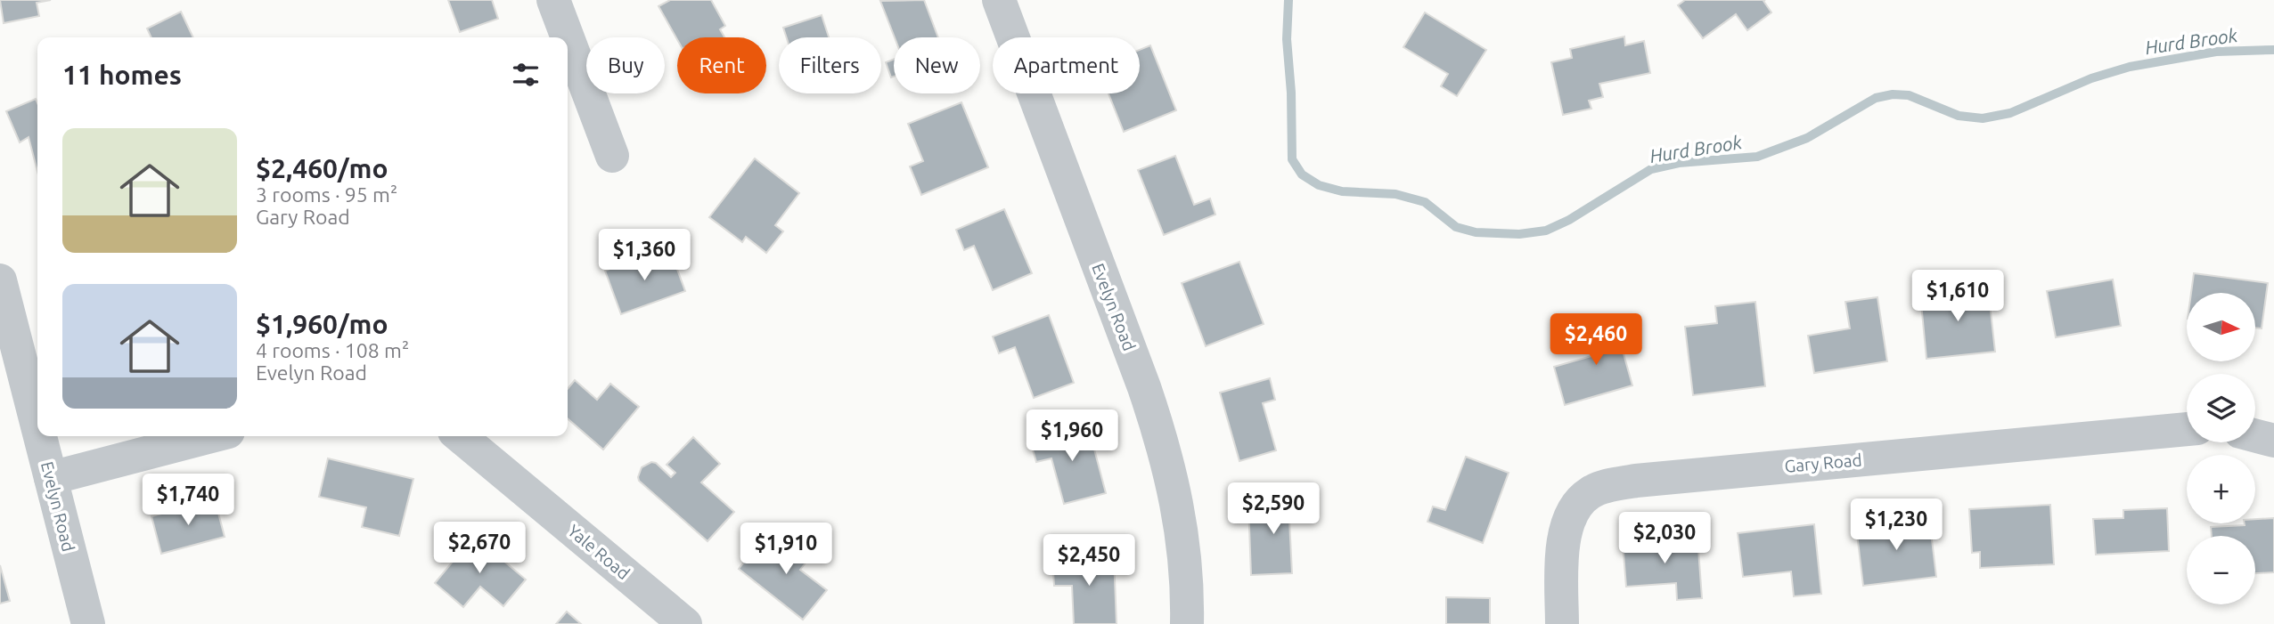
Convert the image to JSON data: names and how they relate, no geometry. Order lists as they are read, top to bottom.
{
  "streets": {
    "street": ["Evelyn Road", "Gary Road", "Yale Road"]
  },
  "water": ["Hurd Brook"],
  "north": "right",
  "page": {
    "chip": [
      "Buy",
      "Rent",
      "Filters",
      "New",
      "Apartment"
    ],
    "heading": "11 homes",
    "list": [
      {
        "name": "$2,460/mo",
        "note": "3 rooms · 95 m² · Gary Road"
      },
      {
        "name": "$1,960/mo",
        "note": "4 rooms · 108 m² · Evelyn Road"
      }
    ],
    "price": [
      "$1,360",
      "$1,610",
      "$2,460",
      "$1,960",
      "$1,740",
      "$2,590",
      "$1,230",
      "$2,030",
      "$2,670",
      "$1,910",
      "$2,450"
    ],
    "map_buttons": ["+", "−"]
  }
}
